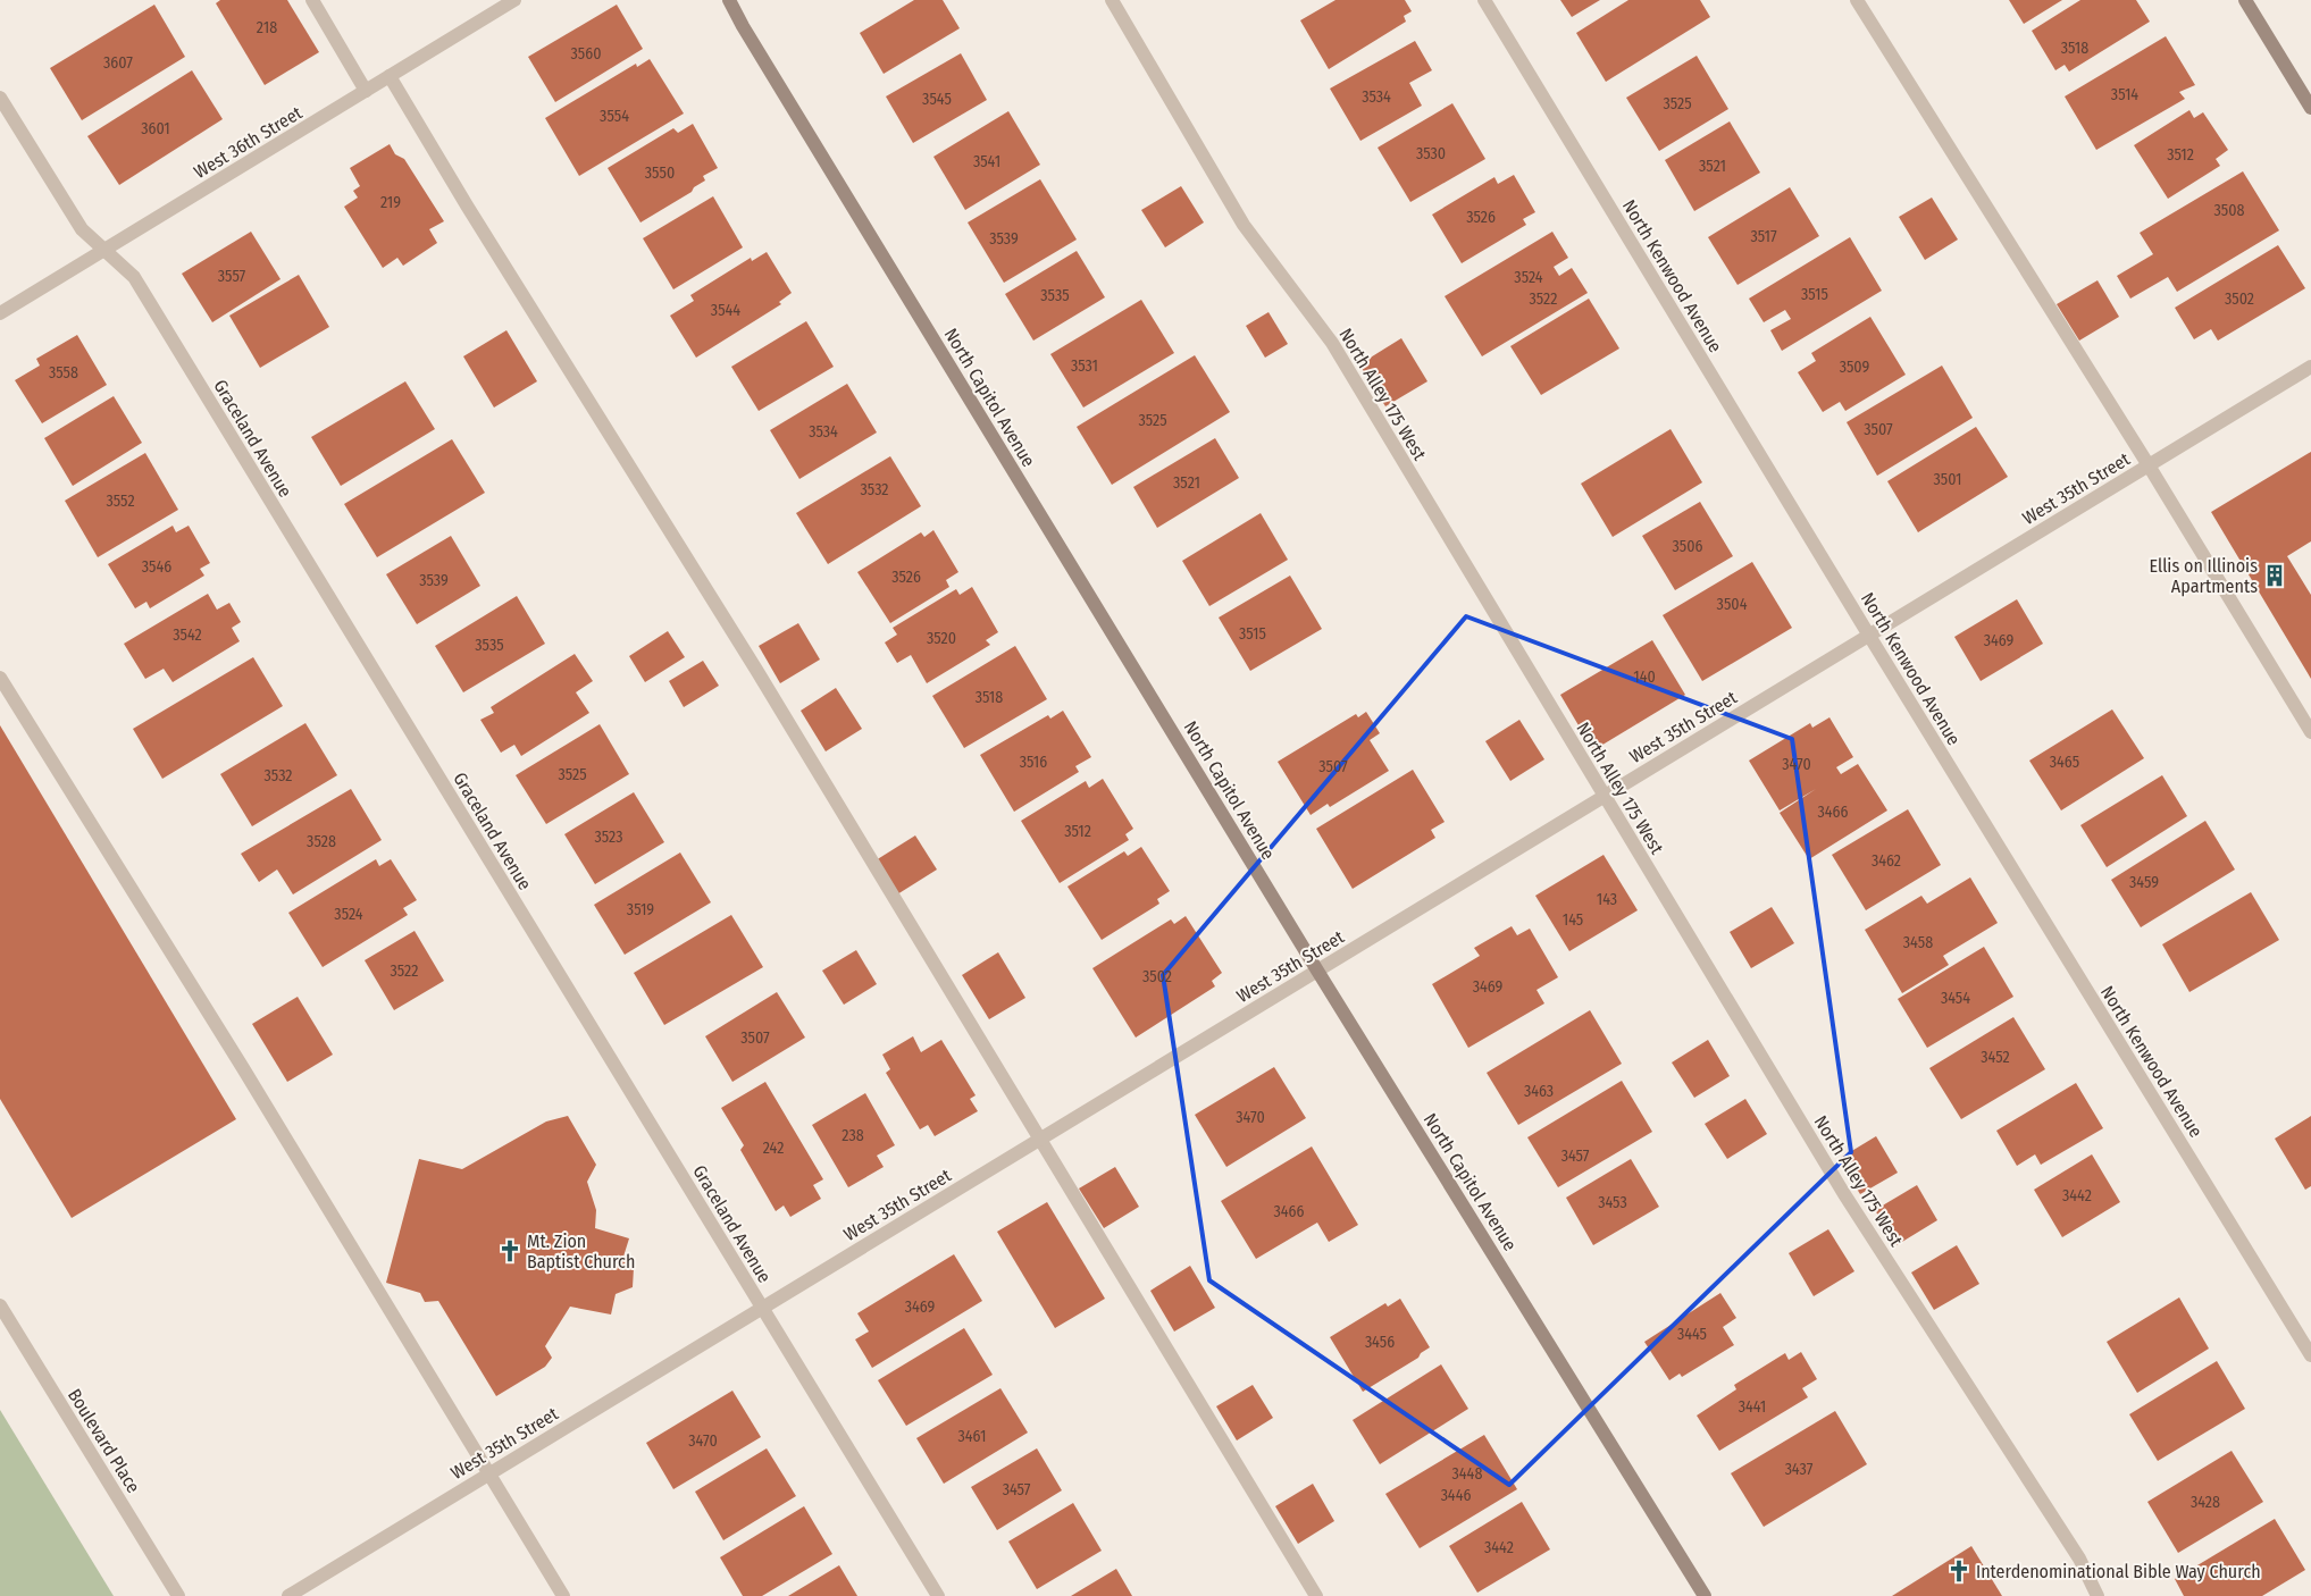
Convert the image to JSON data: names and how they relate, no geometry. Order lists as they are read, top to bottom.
{
  "streets": {
    "main road": ["North Capitol Avenue"],
    "street": [
      "West 36th Street",
      "North Kenwood Avenue",
      "North Alley 175 West",
      "Graceland Avenue",
      "West 35th Street",
      "Boulevard Place"
    ]
  },
  "crossings": [
    ["West 36th Street", "Graceland Avenue"],
    ["North Kenwood Avenue", "West 35th Street"],
    ["North Alley 175 West", "West 35th Street"],
    ["North Capitol Avenue", "West 35th Street"],
    ["Graceland Avenue", "West 35th Street"]
  ],
  "places": {
    "building": ["Ellis on Illinois Apartments"],
    "church": ["Mt. Zion Baptist Church", "Interdenominational Bible Way Church"]
  },
  "house_numbers": [
    "218",
    "3518",
    "3560",
    "3607",
    "3514",
    "3534",
    "3545",
    "3525",
    "3554",
    "3601",
    "3530",
    "3512",
    "3541",
    "3521",
    "3550",
    "219",
    "3508",
    "3526",
    "3517",
    "3539",
    "3557",
    "3524",
    "3515",
    "3535",
    "3522",
    "3502",
    "3544",
    "3531",
    "3509",
    "3558",
    "3525",
    "3507",
    "3534",
    "3501",
    "3521",
    "3532",
    "3552",
    "3506",
    "3546",
    "3526",
    "3539",
    "3504",
    "3515",
    "3542",
    "3520",
    "3469",
    "3535",
    "140",
    "3518",
    "3516",
    "3465",
    "3470",
    "3507",
    "3525",
    "3532",
    "3466",
    "3512",
    "3523",
    "3528",
    "3462",
    "3459",
    "143",
    "3519",
    "3524",
    "145",
    "3458",
    "3522",
    "3502",
    "3469",
    "3454",
    "3507",
    "3452",
    "3463",
    "3470",
    "238",
    "242",
    "3457",
    "3442",
    "3453",
    "3466",
    "3469",
    "3445",
    "3456",
    "3441",
    "3461",
    "3470",
    "3437",
    "3448",
    "3457",
    "3446",
    "3428",
    "3442"
  ]
}
